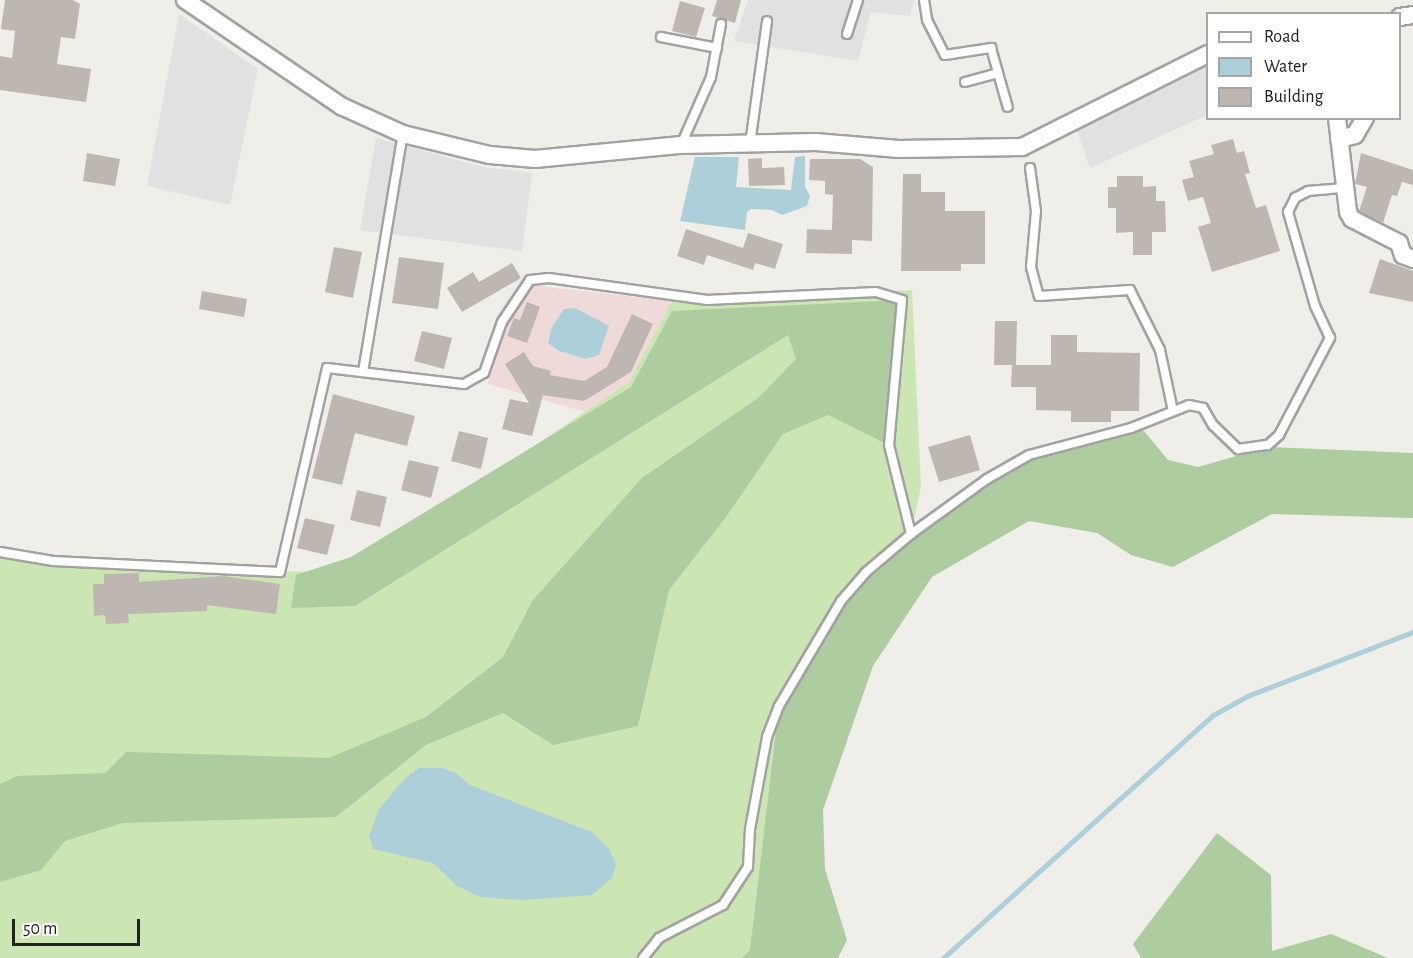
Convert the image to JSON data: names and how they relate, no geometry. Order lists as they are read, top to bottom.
{
  "legend": ["Road", "Water", "Building"],
  "scale_bar": "50 m"
}
